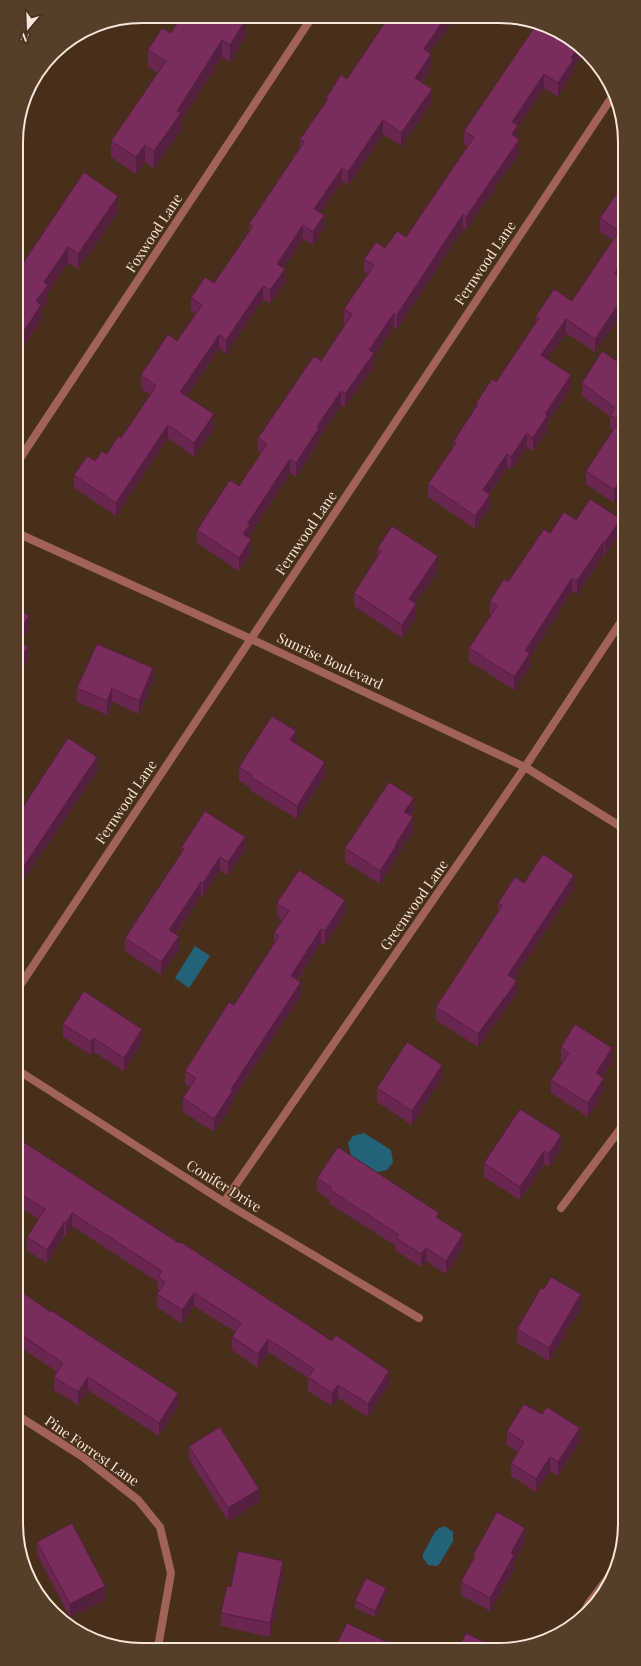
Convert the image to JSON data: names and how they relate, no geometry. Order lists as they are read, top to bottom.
{
  "streets": {
    "street": [
      "Foxwood Lane",
      "Fernwood Lane",
      "Sunrise Boulevard",
      "Greenwood Lane",
      "Conifer Drive",
      "Pine Forrest Lane"
    ]
  },
  "crossings": [
    ["Fernwood Lane", "Sunrise Boulevard"],
    ["Sunrise Boulevard", "Greenwood Lane"],
    ["Greenwood Lane", "Conifer Drive"]
  ],
  "north": "bottom"
}
